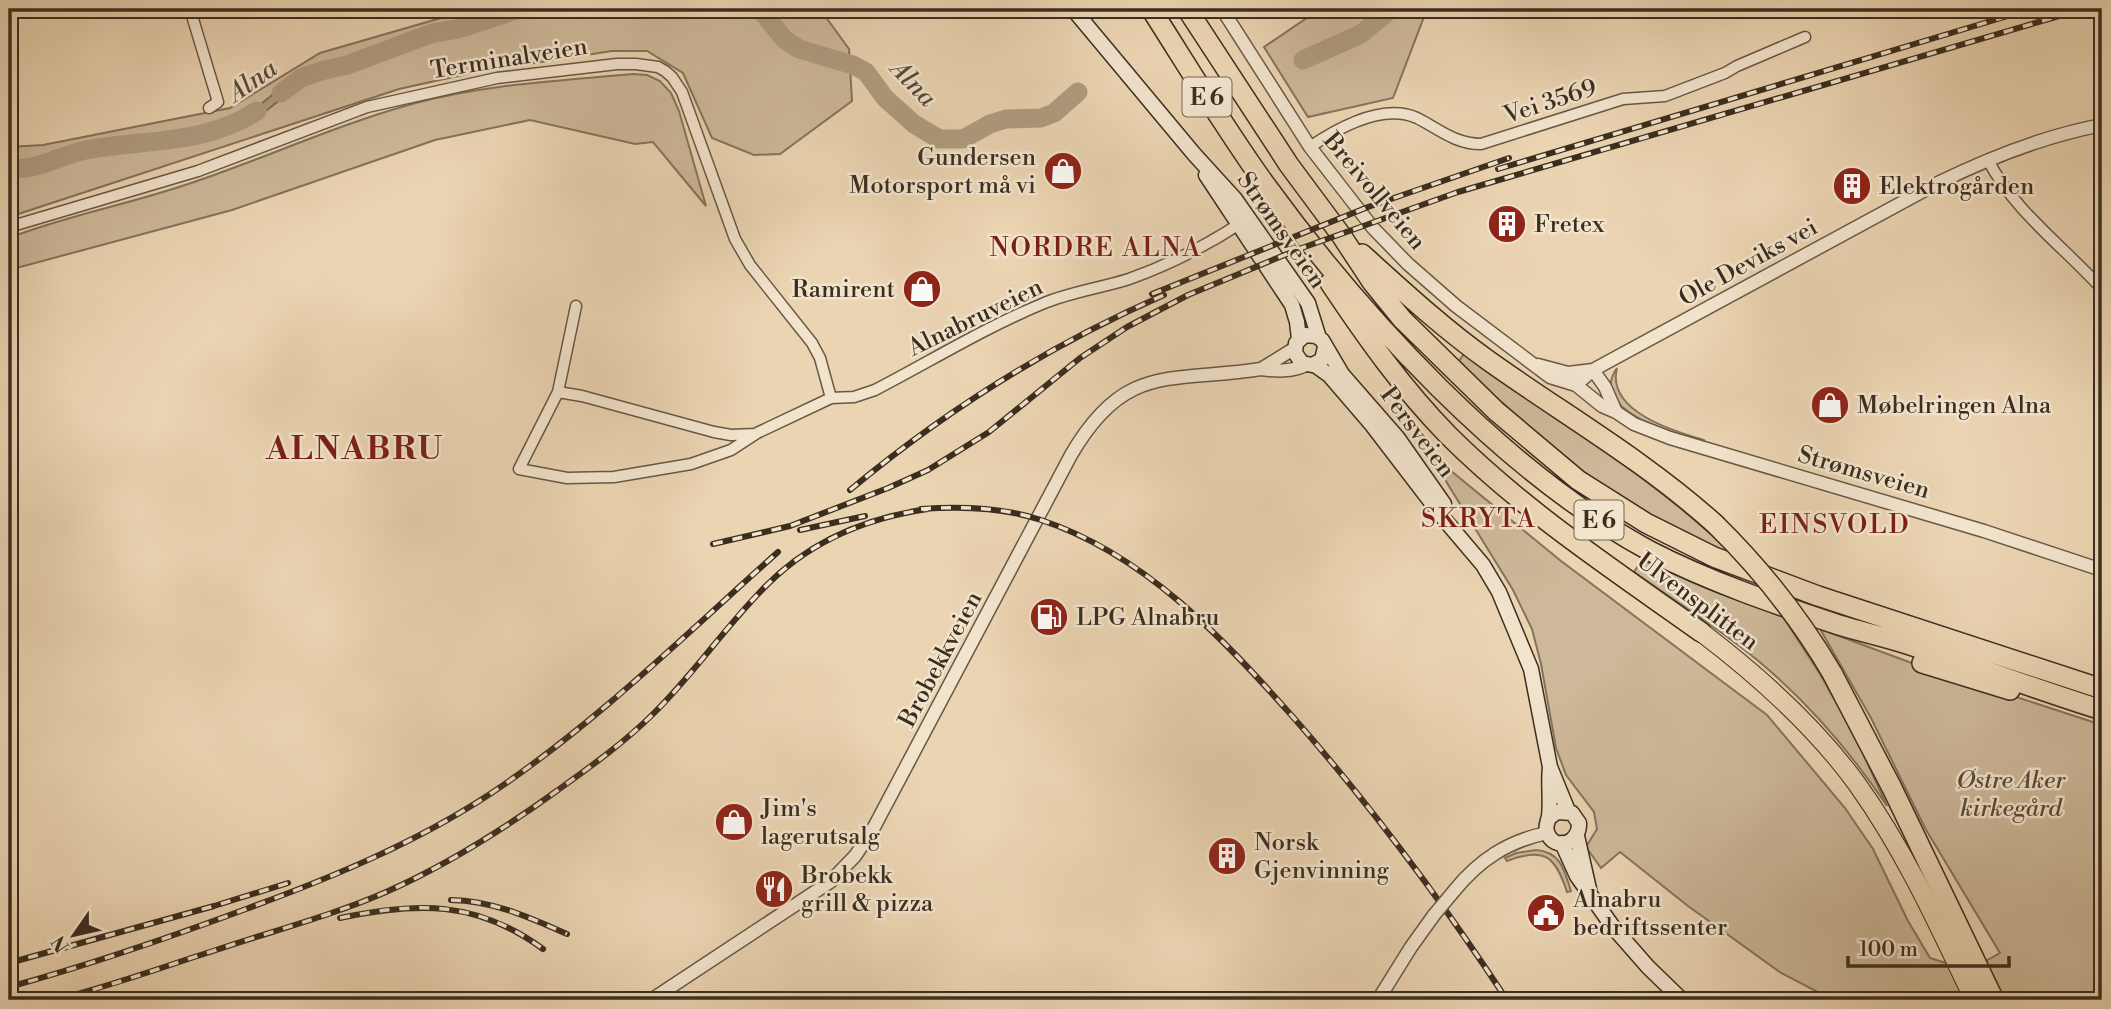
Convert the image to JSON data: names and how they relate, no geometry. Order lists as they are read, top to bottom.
{
  "streets": {
    "highway": ["E 6", "Ulvensplitten"],
    "main road": ["Strømsveien", "Persveien"],
    "street": [
      "Terminalveien",
      "Vei 3569",
      "Breivollveien",
      "Ole Deviks vei",
      "Alnabruveien",
      "Brobekkveien"
    ]
  },
  "crossings": [
    ["Terminalveien", "Alnabruveien"],
    ["E 6", "Ulvensplitten"],
    ["Vei 3569", "Breivollveien"],
    ["Breivollveien", "Strømsveien"],
    ["Breivollveien", "Ole Deviks vei"],
    ["Strømsveien", "Ole Deviks vei"],
    ["Strømsveien", "Alnabruveien"],
    ["Strømsveien", "Persveien"],
    ["Strømsveien", "Brobekkveien"],
    ["Persveien", "Brobekkveien"]
  ],
  "districts": [
    "NORDRE ALNA",
    "ALNABRU",
    "SKRYTA",
    "EINSVOLD"
  ],
  "water": ["Alna"],
  "parks": ["Østre Aker kirkegård"],
  "places": {
    "shop": [
      "Gundersen Motorsport må vi",
      "Ramirent",
      "Møbelringen Alna",
      "Jim's lagerutsalg"
    ],
    "building": ["Elektrogården", "Fretex", "Norsk Gjenvinning"],
    "fuel station": ["LPG Alnabru"],
    "restaurant": ["Brobekk grill & pizza"],
    "public building": ["Alnabru bedriftssenter"]
  },
  "scale_bar": "100 m",
  "north": "bottom left"
}
